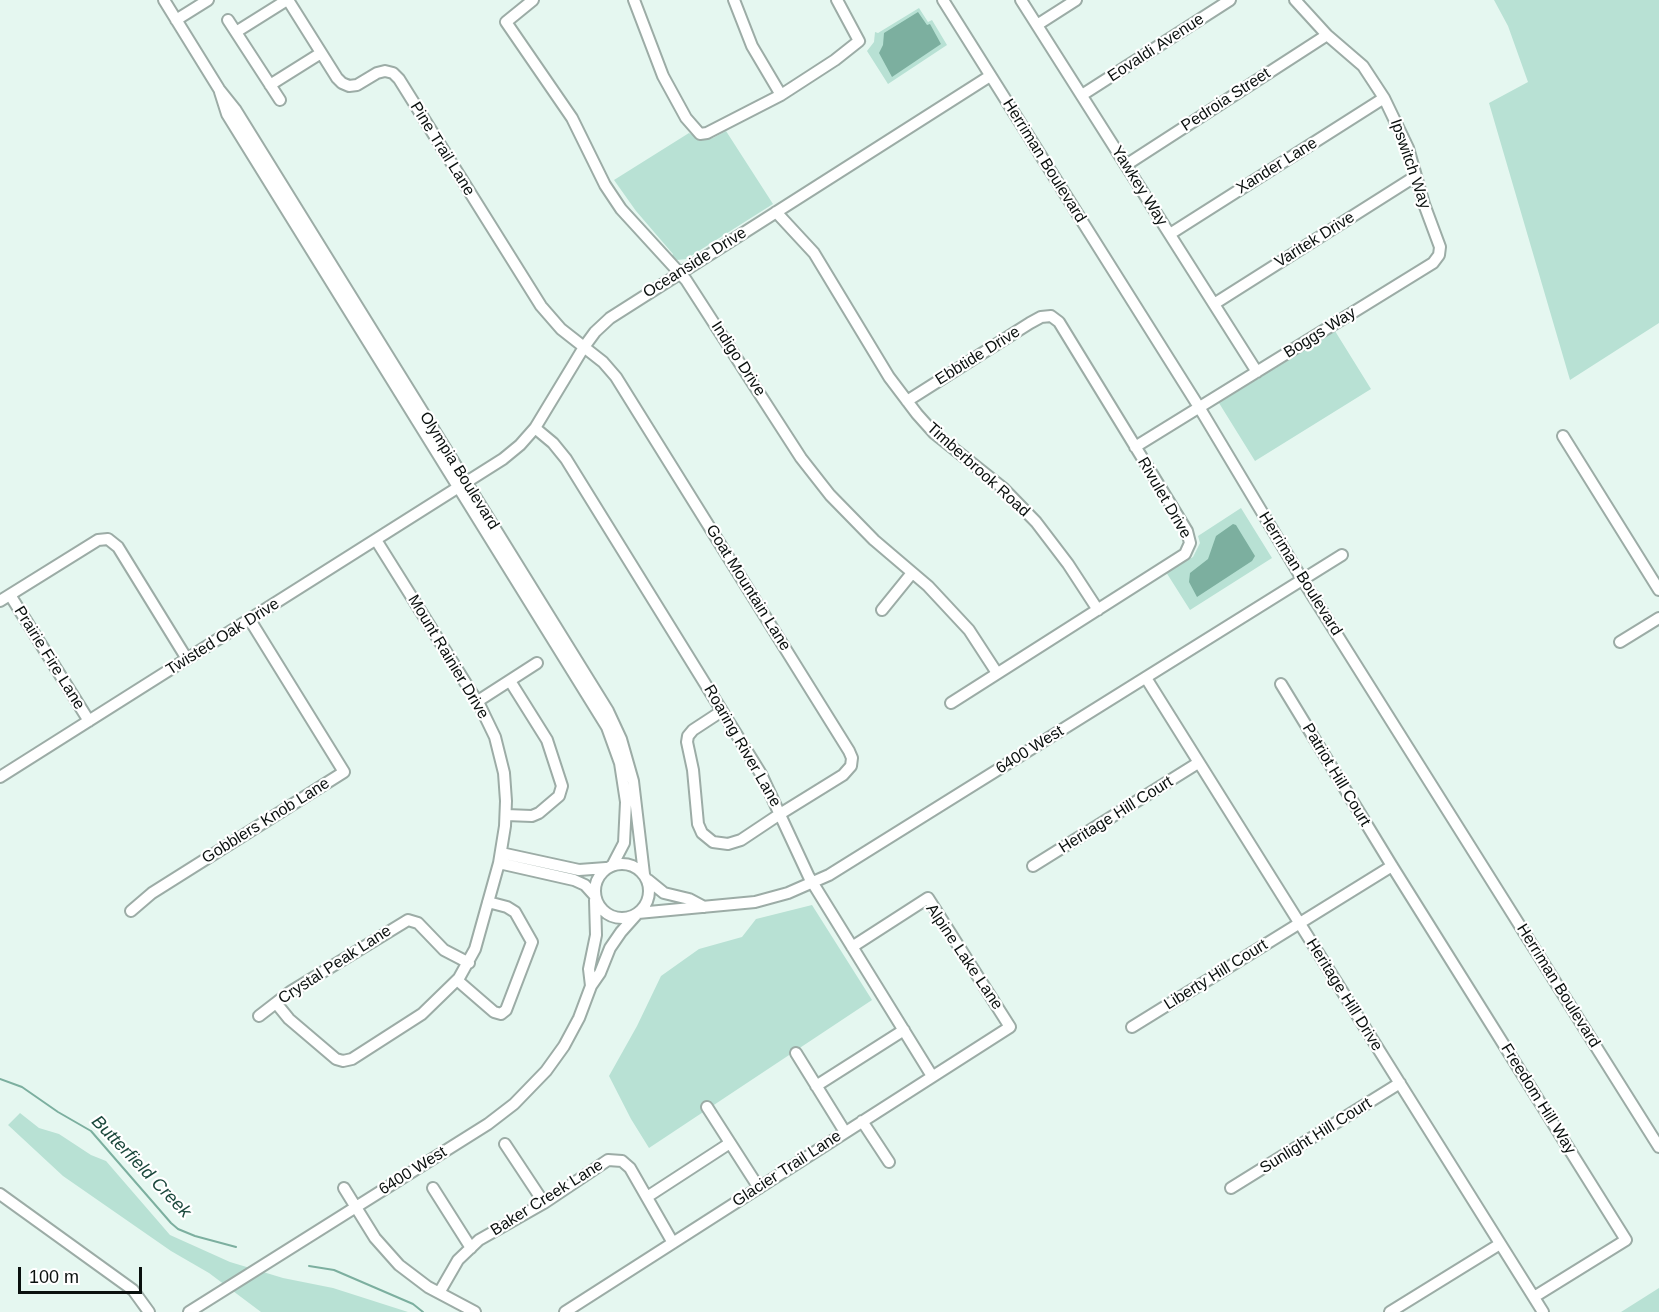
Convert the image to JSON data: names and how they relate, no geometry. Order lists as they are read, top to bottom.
{
  "streets": {
    "street": [
      "Eovaldi Avenue",
      "Pedroia Street",
      "Pine Trail Lane",
      "Herriman Boulevard",
      "Ipswitch Way",
      "Xander Lane",
      "Yawkey Way",
      "Varitek Drive",
      "Oceanside Drive",
      "Boggs Way",
      "Ebbtide Drive",
      "Indigo Drive",
      "Timberbrook Road",
      "Olympia Boulevard",
      "Rivulet Drive",
      "Goat Mountain Lane",
      "Twisted Oak Drive",
      "Mount Rainier Drive",
      "Prairie Fire Lane",
      "Roaring River Lane",
      "6400 West",
      "Patriot Hill Court",
      "Heritage Hill Court",
      "Gobblers Knob Lane",
      "Alpine Lake Lane",
      "Crystal Peak Lane",
      "Liberty Hill Court",
      "Heritage Hill Drive",
      "Freedom Hill Way",
      "Sunlight Hill Court",
      "Glacier Trail Lane",
      "Baker Creek Lane"
    ]
  },
  "crossings": [
    ["Eovaldi Avenue", "Yawkey Way"],
    ["Pedroia Street", "Ipswitch Way"],
    ["Pedroia Street", "Yawkey Way"],
    ["Pine Trail Lane", "Oceanside Drive"],
    ["Pine Trail Lane", "Goat Mountain Lane"],
    ["Herriman Boulevard", "Oceanside Drive"],
    ["Herriman Boulevard", "Boggs Way"],
    ["Herriman Boulevard", "6400 West"],
    ["Ipswitch Way", "Xander Lane"],
    ["Ipswitch Way", "Varitek Drive"],
    ["Ipswitch Way", "Boggs Way"],
    ["Xander Lane", "Yawkey Way"],
    ["Yawkey Way", "Varitek Drive"],
    ["Yawkey Way", "Boggs Way"],
    ["Oceanside Drive", "Indigo Drive"],
    ["Oceanside Drive", "Timberbrook Road"],
    ["Oceanside Drive", "Olympia Boulevard"],
    ["Oceanside Drive", "Goat Mountain Lane"],
    ["Oceanside Drive", "Twisted Oak Drive"],
    ["Oceanside Drive", "Roaring River Lane"],
    ["Boggs Way", "Rivulet Drive"],
    ["Ebbtide Drive", "Timberbrook Road"],
    ["Ebbtide Drive", "Rivulet Drive"],
    ["Indigo Drive", "Rivulet Drive"],
    ["Timberbrook Road", "Rivulet Drive"],
    ["Olympia Boulevard", "6400 West"],
    ["Goat Mountain Lane", "Roaring River Lane"],
    ["Twisted Oak Drive", "Mount Rainier Drive"],
    ["Twisted Oak Drive", "Prairie Fire Lane"],
    ["Twisted Oak Drive", "Gobblers Knob Lane"],
    ["Mount Rainier Drive", "Crystal Peak Lane"],
    ["Roaring River Lane", "6400 West"],
    ["Roaring River Lane", "Alpine Lake Lane"],
    ["Roaring River Lane", "Glacier Trail Lane"],
    ["6400 West", "Heritage Hill Drive"],
    ["Patriot Hill Court", "Liberty Hill Court"],
    ["Patriot Hill Court", "Freedom Hill Way"],
    ["Heritage Hill Court", "Heritage Hill Drive"],
    ["Alpine Lake Lane", "Glacier Trail Lane"],
    ["Liberty Hill Court", "Heritage Hill Drive"],
    ["Liberty Hill Court", "Freedom Hill Way"],
    ["Heritage Hill Drive", "Freedom Hill Way"],
    ["Heritage Hill Drive", "Sunlight Hill Court"],
    ["Glacier Trail Lane", "Baker Creek Lane"]
  ],
  "water": ["Butterfield Creek"],
  "scale_bar": "100 m"
}
